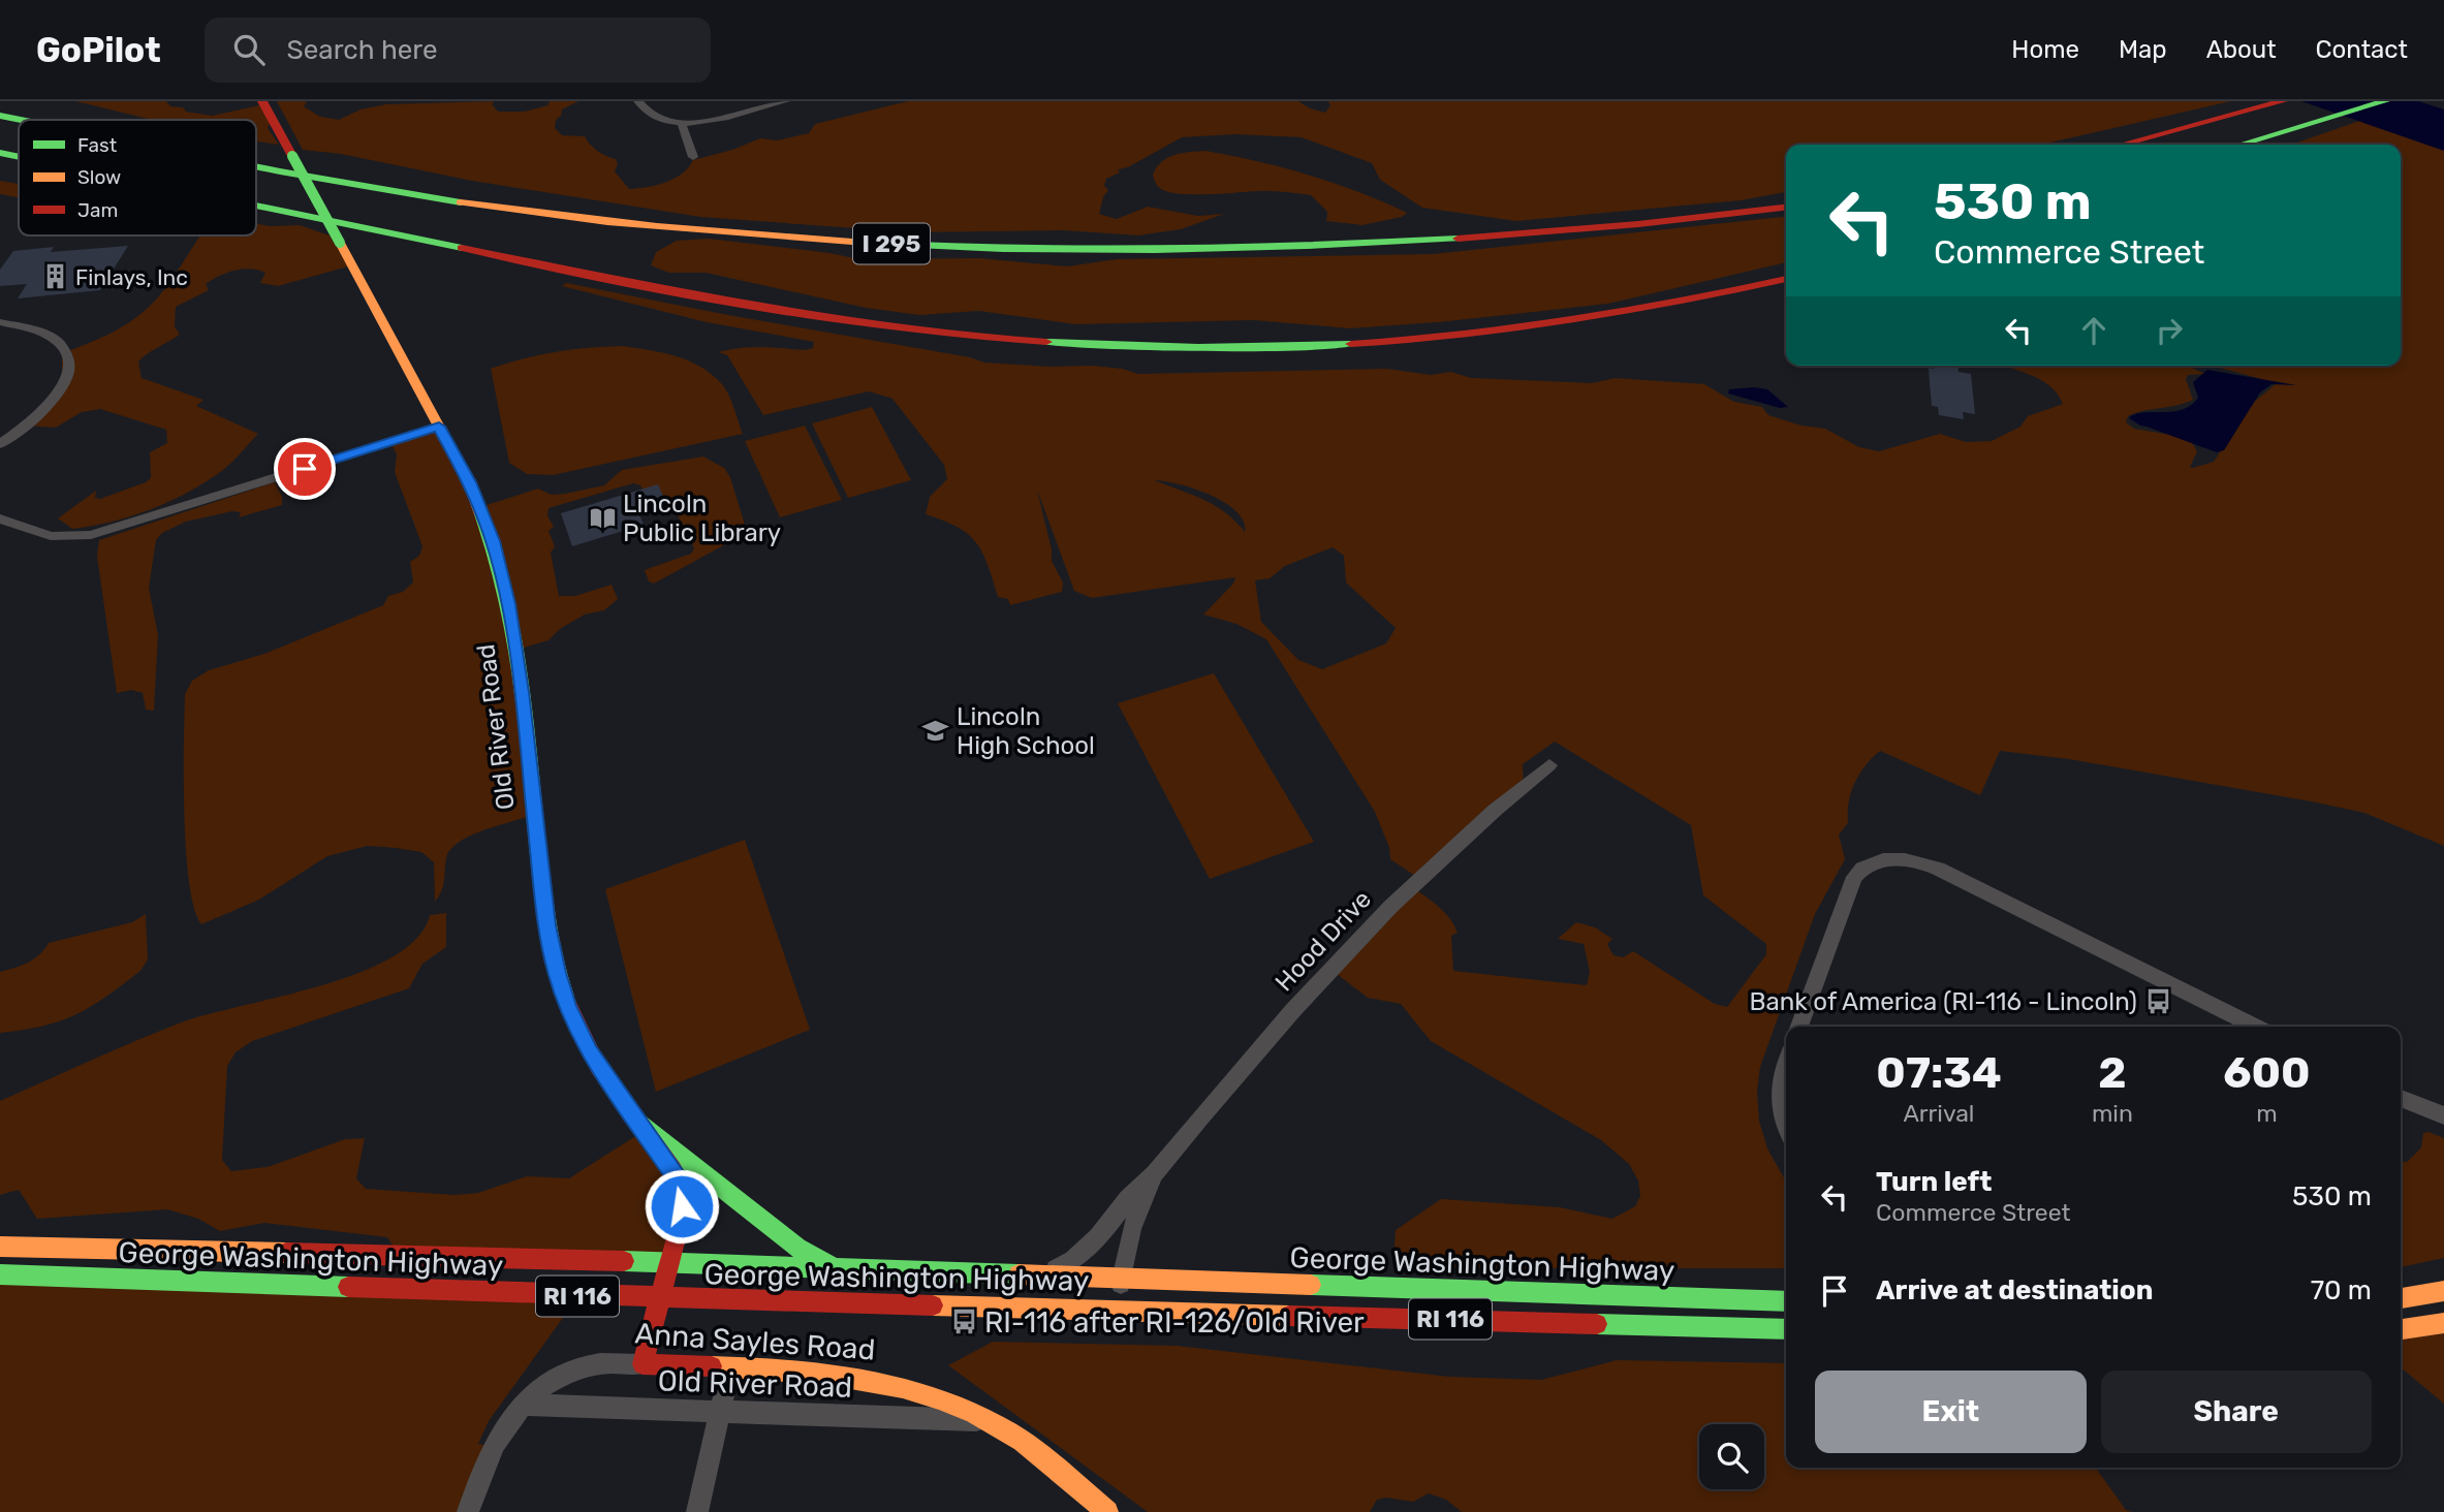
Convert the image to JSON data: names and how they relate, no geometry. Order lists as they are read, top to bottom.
{
  "streets": {
    "main road": [
      "I 295",
      "Old River Road",
      "George Washington Highway",
      "RI 116",
      "Anna Sayles Road"
    ],
    "street": ["Hood Drive"]
  },
  "crossings": [
    ["Old River Road", "George Washington Highway"],
    ["Old River Road", "Anna Sayles Road"],
    ["Hood Drive", "George Washington Highway"]
  ],
  "places": {
    "building": ["Finlays, Inc"],
    "library": ["Lincoln Public Library"],
    "school or university": ["Lincoln High School"],
    "bus stop": ["Bank of America (RI-116 - Lincoln)", "RI-116 after RI-126/Old River"]
  },
  "legend": ["Fast", "Slow", "Jam"],
  "page": {
    "header": "GoPilot",
    "search": "Search here",
    "nav": [
      "Home",
      "Map",
      "About",
      "Contact"
    ],
    "turn": ["530 m", "Commerce Street"],
    "eta": [
      "07:34",
      "Arrival",
      "2",
      "min",
      "600",
      "m"
    ],
    "list": [
      {
        "name": "Turn left",
        "note": "Commerce Street",
        "value": "530 m"
      },
      {
        "name": "Arrive at destination",
        "value": "70 m"
      }
    ],
    "buttons": ["Exit", "Share"]
  }
}
